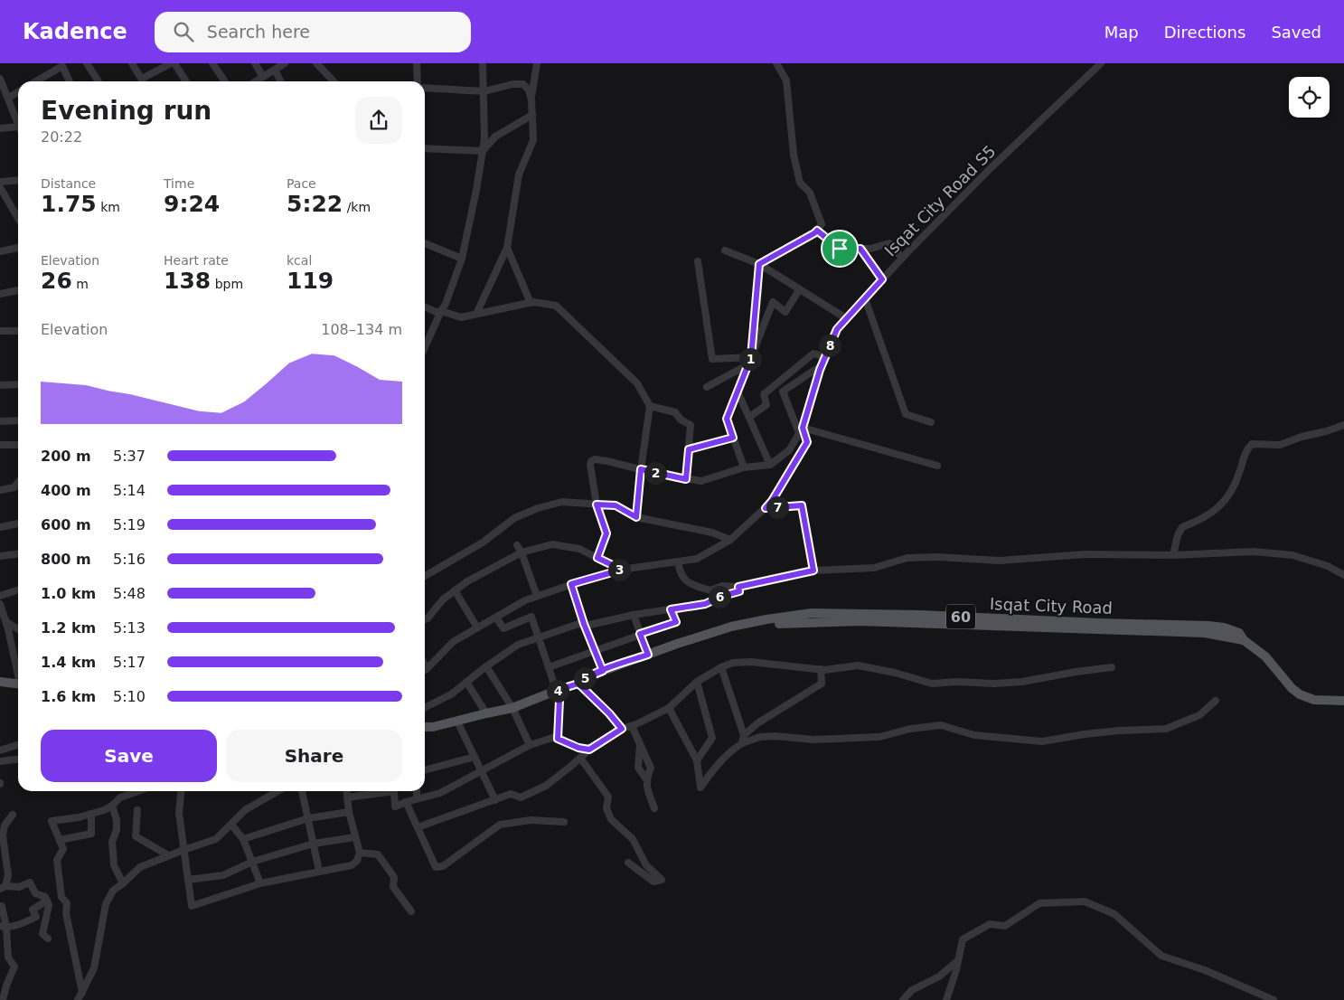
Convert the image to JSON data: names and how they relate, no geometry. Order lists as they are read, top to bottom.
{
  "streets": {
    "main road": ["60"],
    "street": ["Isqat City Road S5"]
  },
  "page": {
    "header": "Kadence",
    "search": "Search here",
    "nav": ["Map", "Directions", "Saved"],
    "heading": ["Evening run", "20:22"],
    "stats": [
      ["Distance", "1.75 km"],
      ["Time", "9:24"],
      ["Pace", "5:22 /km"],
      ["Elevation", "26 m"],
      ["Heart rate", "138 bpm"],
      ["kcal", "119"]
    ],
    "chart": ["Elevation", "108–134 m"],
    "pins": [
      "8",
      "1",
      "2",
      "7",
      "3",
      "6",
      "5",
      "4"
    ],
    "list": [
      {
        "name": "200 m",
        "note": "5:37"
      },
      {
        "name": "400 m",
        "note": "5:14"
      },
      {
        "name": "600 m",
        "note": "5:19"
      },
      {
        "name": "800 m",
        "note": "5:16"
      },
      {
        "name": "1.0 km",
        "note": "5:48"
      },
      {
        "name": "1.2 km",
        "note": "5:13"
      },
      {
        "name": "1.4 km",
        "note": "5:17"
      },
      {
        "name": "1.6 km",
        "note": "5:10"
      }
    ],
    "buttons": ["Save", "Share"]
  }
}
